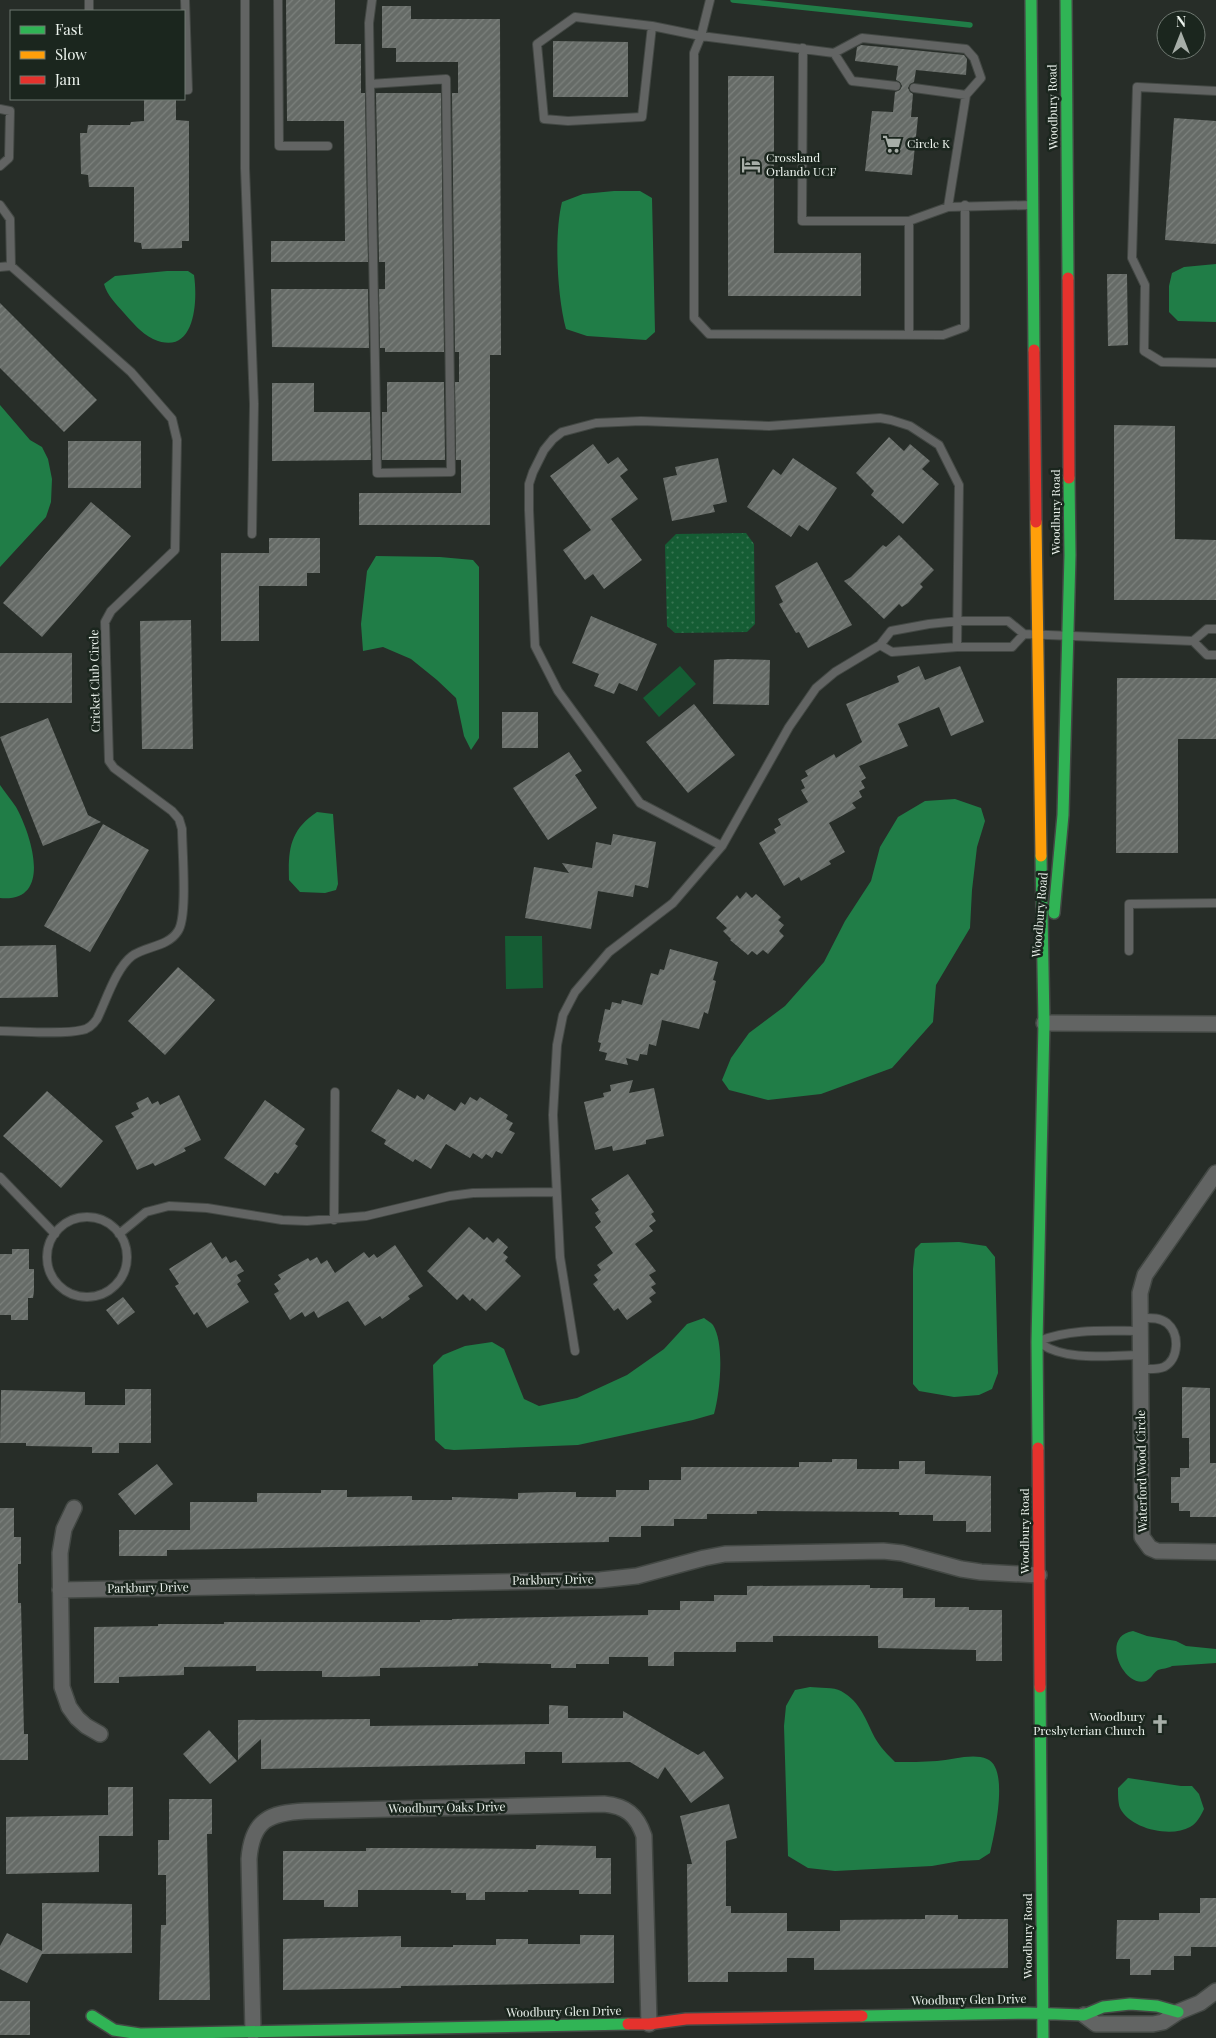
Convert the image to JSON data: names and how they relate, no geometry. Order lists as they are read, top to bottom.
{
  "streets": {
    "street": [
      "Woodbury Road",
      "Waterford Wood Circle",
      "Parkbury Drive",
      "Woodbury Oaks Drive",
      "Woodbury Glen Drive"
    ],
    "lane": ["Cricket Club Circle"]
  },
  "crossings": [
    ["Woodbury Road", "Parkbury Drive"],
    ["Woodbury Road", "Woodbury Glen Drive"],
    ["Woodbury Oaks Drive", "Woodbury Glen Drive"]
  ],
  "places": {
    "supermarket": ["Circle K"],
    "hotel": ["Crossland Orlando UCF"],
    "church": ["Woodbury Presbyterian Church"]
  },
  "legend": ["Fast", "Slow", "Jam"],
  "north": "top"
}
